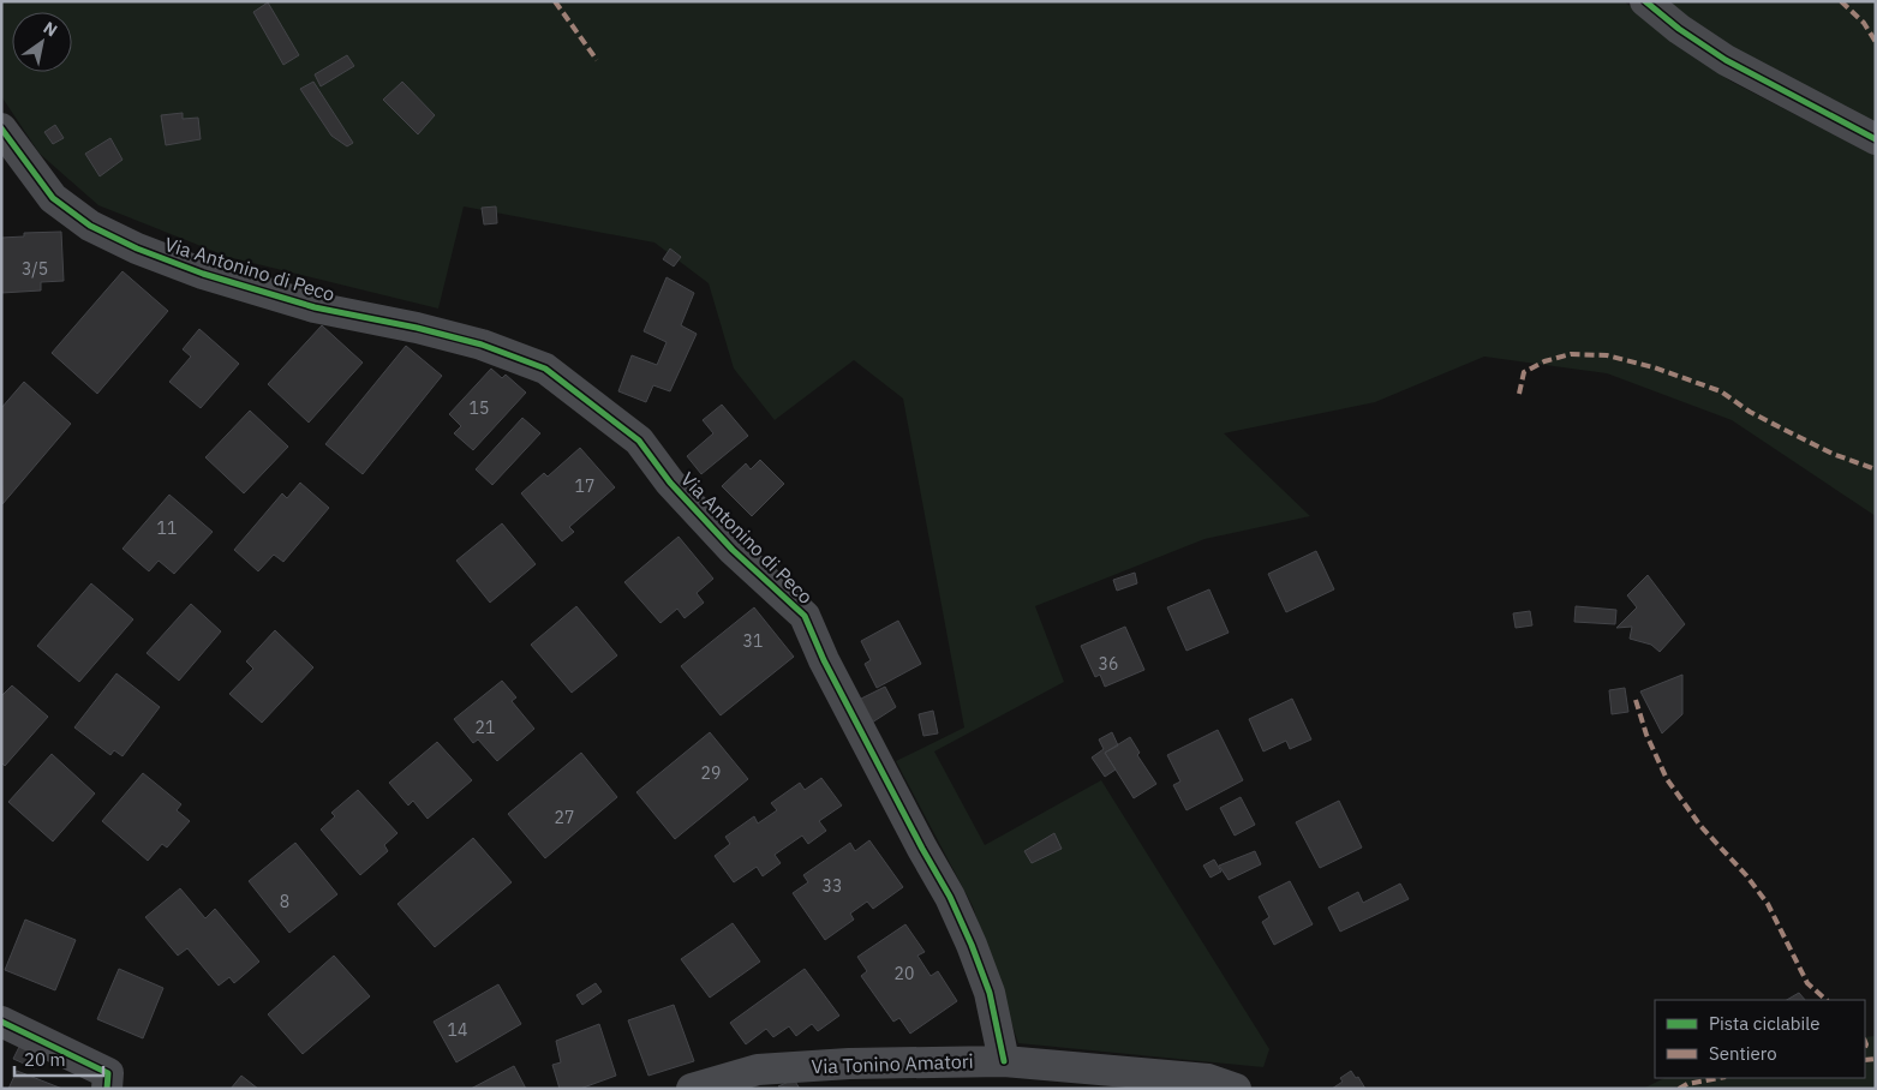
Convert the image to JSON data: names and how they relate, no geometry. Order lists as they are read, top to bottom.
{
  "streets": {
    "street": ["Via Antonino di Peco", "Via Tonino Amatori"]
  },
  "crossings": [
    ["Via Antonino di Peco", "Via Tonino Amatori"]
  ],
  "house_numbers": [
    "3/5",
    "15",
    "17",
    "11",
    "31",
    "36",
    "21",
    "29",
    "27",
    "33",
    "8",
    "20",
    "14"
  ],
  "legend": ["Pista ciclabile", "Sentiero"],
  "scale_bar": "20 m",
  "north": "top right"
}
